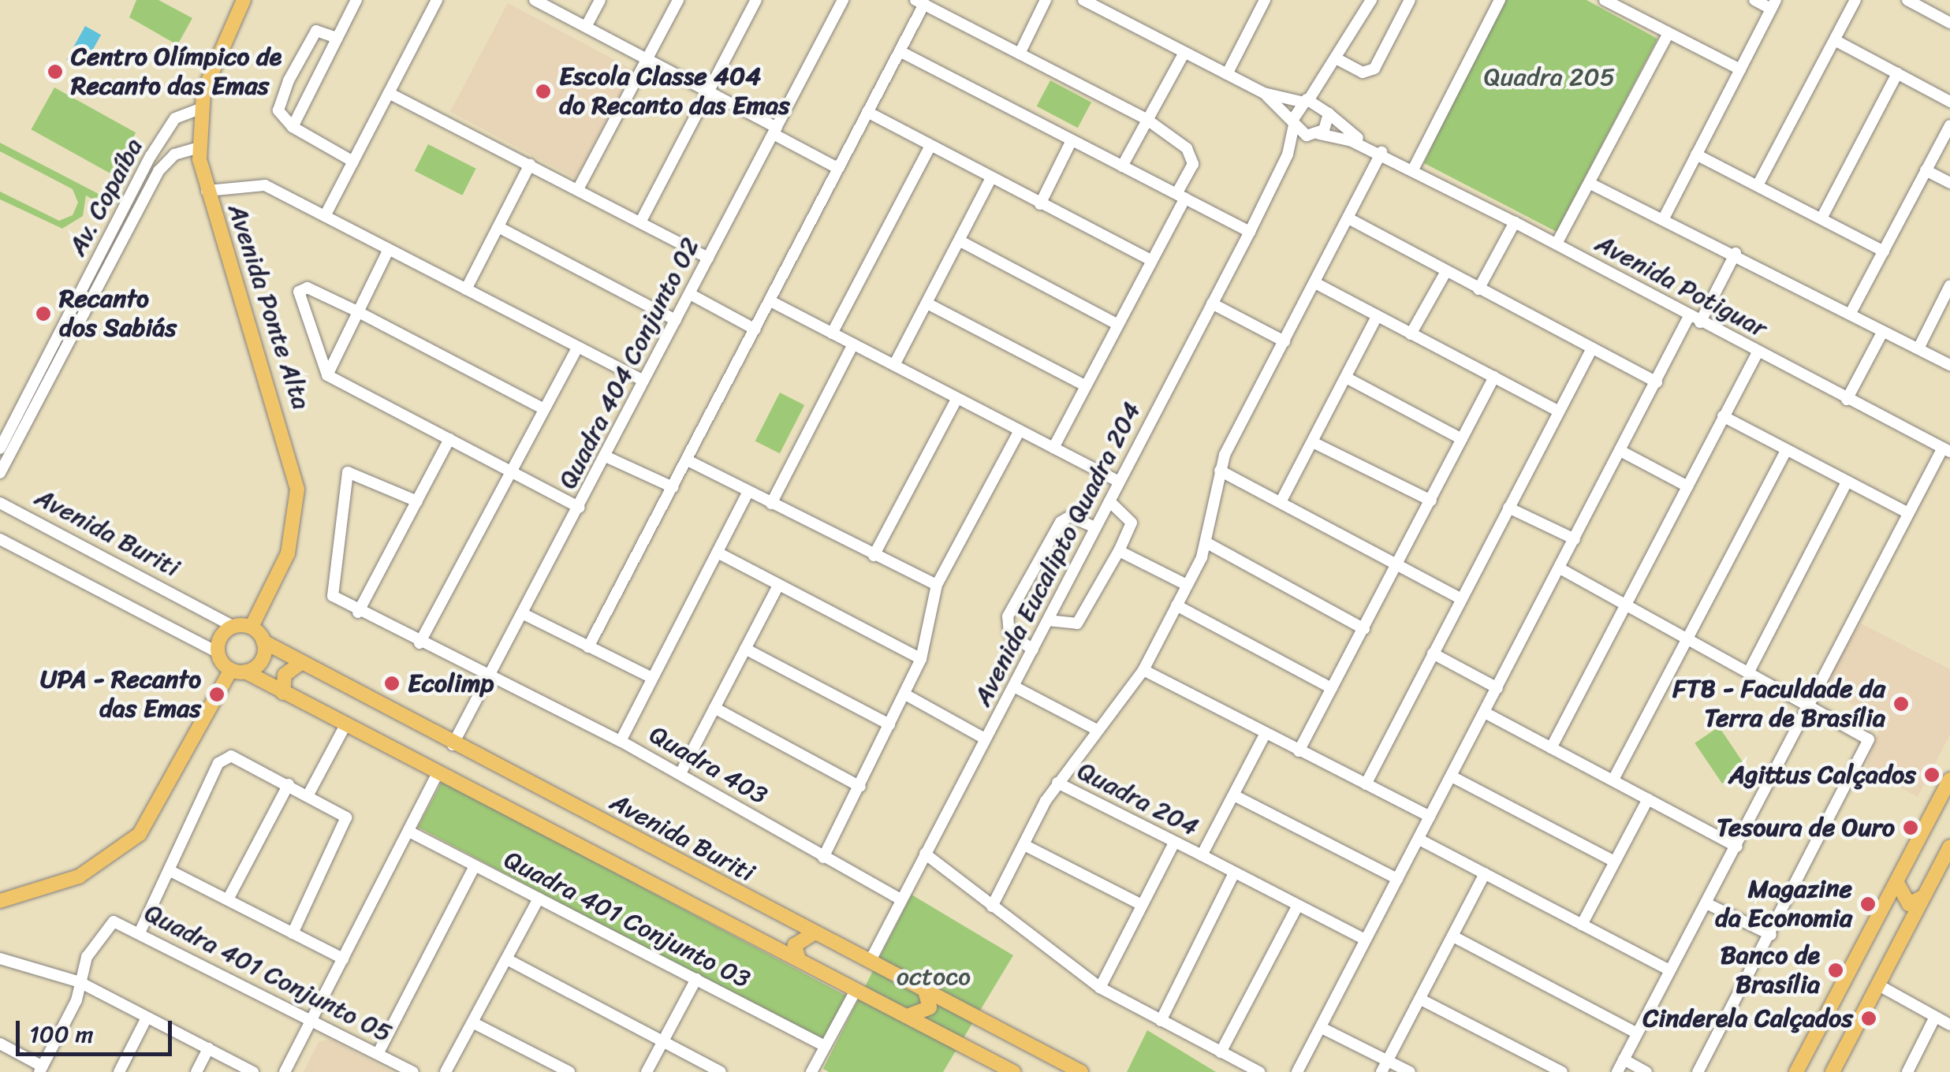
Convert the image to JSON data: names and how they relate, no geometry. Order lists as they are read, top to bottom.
{
  "streets": {
    "main road": ["Avenida Ponte Alta", "Avenida Buriti"],
    "street": [
      "Av. Copaíba",
      "Avenida Potiguar",
      "Quadra 404 Conjunto 02",
      "Avenida Eucalipto Quadra 204",
      "Quadra 403",
      "Quadra 204",
      "Quadra 401 Conjunto 03",
      "Quadra 401 Conjunto 05"
    ]
  },
  "crossings": [
    ["Av. Copaíba", "Avenida Ponte Alta"],
    ["Avenida Potiguar", "Quadra 204"],
    ["Avenida Ponte Alta", "Avenida Buriti"],
    ["Quadra 404 Conjunto 02", "Avenida Buriti"],
    ["Quadra 404 Conjunto 02", "Quadra 403"],
    ["Avenida Buriti", "Avenida Eucalipto Quadra 204"],
    ["Avenida Eucalipto Quadra 204", "Quadra 403"]
  ],
  "parks": ["Quadra 205", "octoco"],
  "places": [
    "Centro Olímpico de Recanto das Emas",
    "Escola Classe 404 do Recanto das Emas",
    "Recanto dos Sabiás",
    "Ecolimp",
    "UPA - Recanto das Emas",
    "FTB - Faculdade da Terra de Brasília",
    "Agittus Calçados",
    "Tesoura de Ouro",
    "Magazine da Economia",
    "Banco de Brasília",
    "Cinderela Calçados"
  ],
  "scale_bar": "100 m"
}
